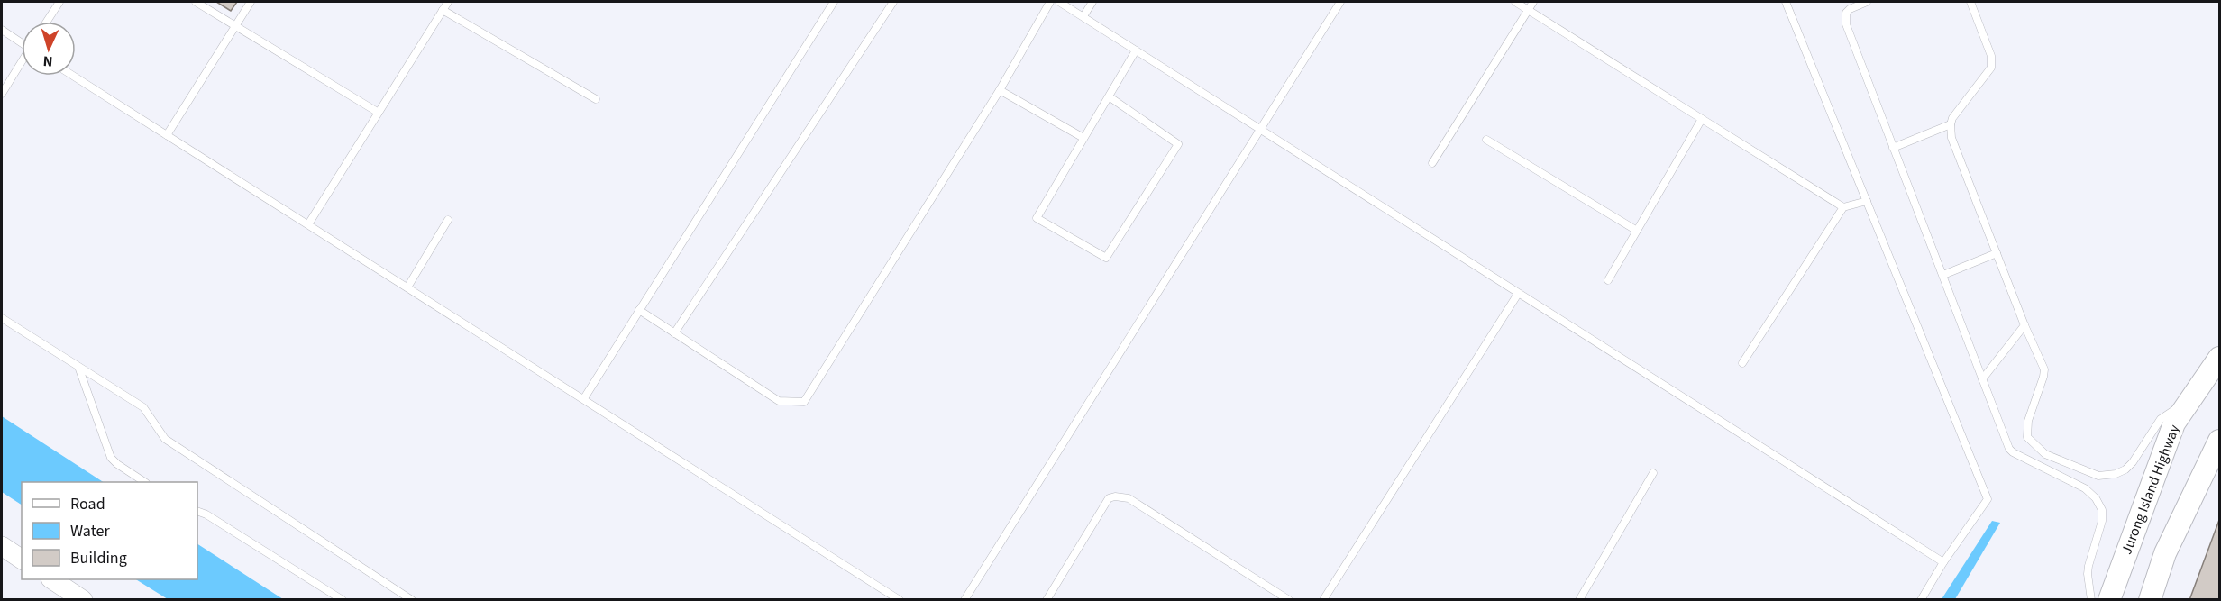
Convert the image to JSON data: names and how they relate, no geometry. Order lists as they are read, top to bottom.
{
  "streets": {
    "main road": ["Jurong Island Highway"]
  },
  "legend": ["Road", "Water", "Building"],
  "north": "bottom"
}
